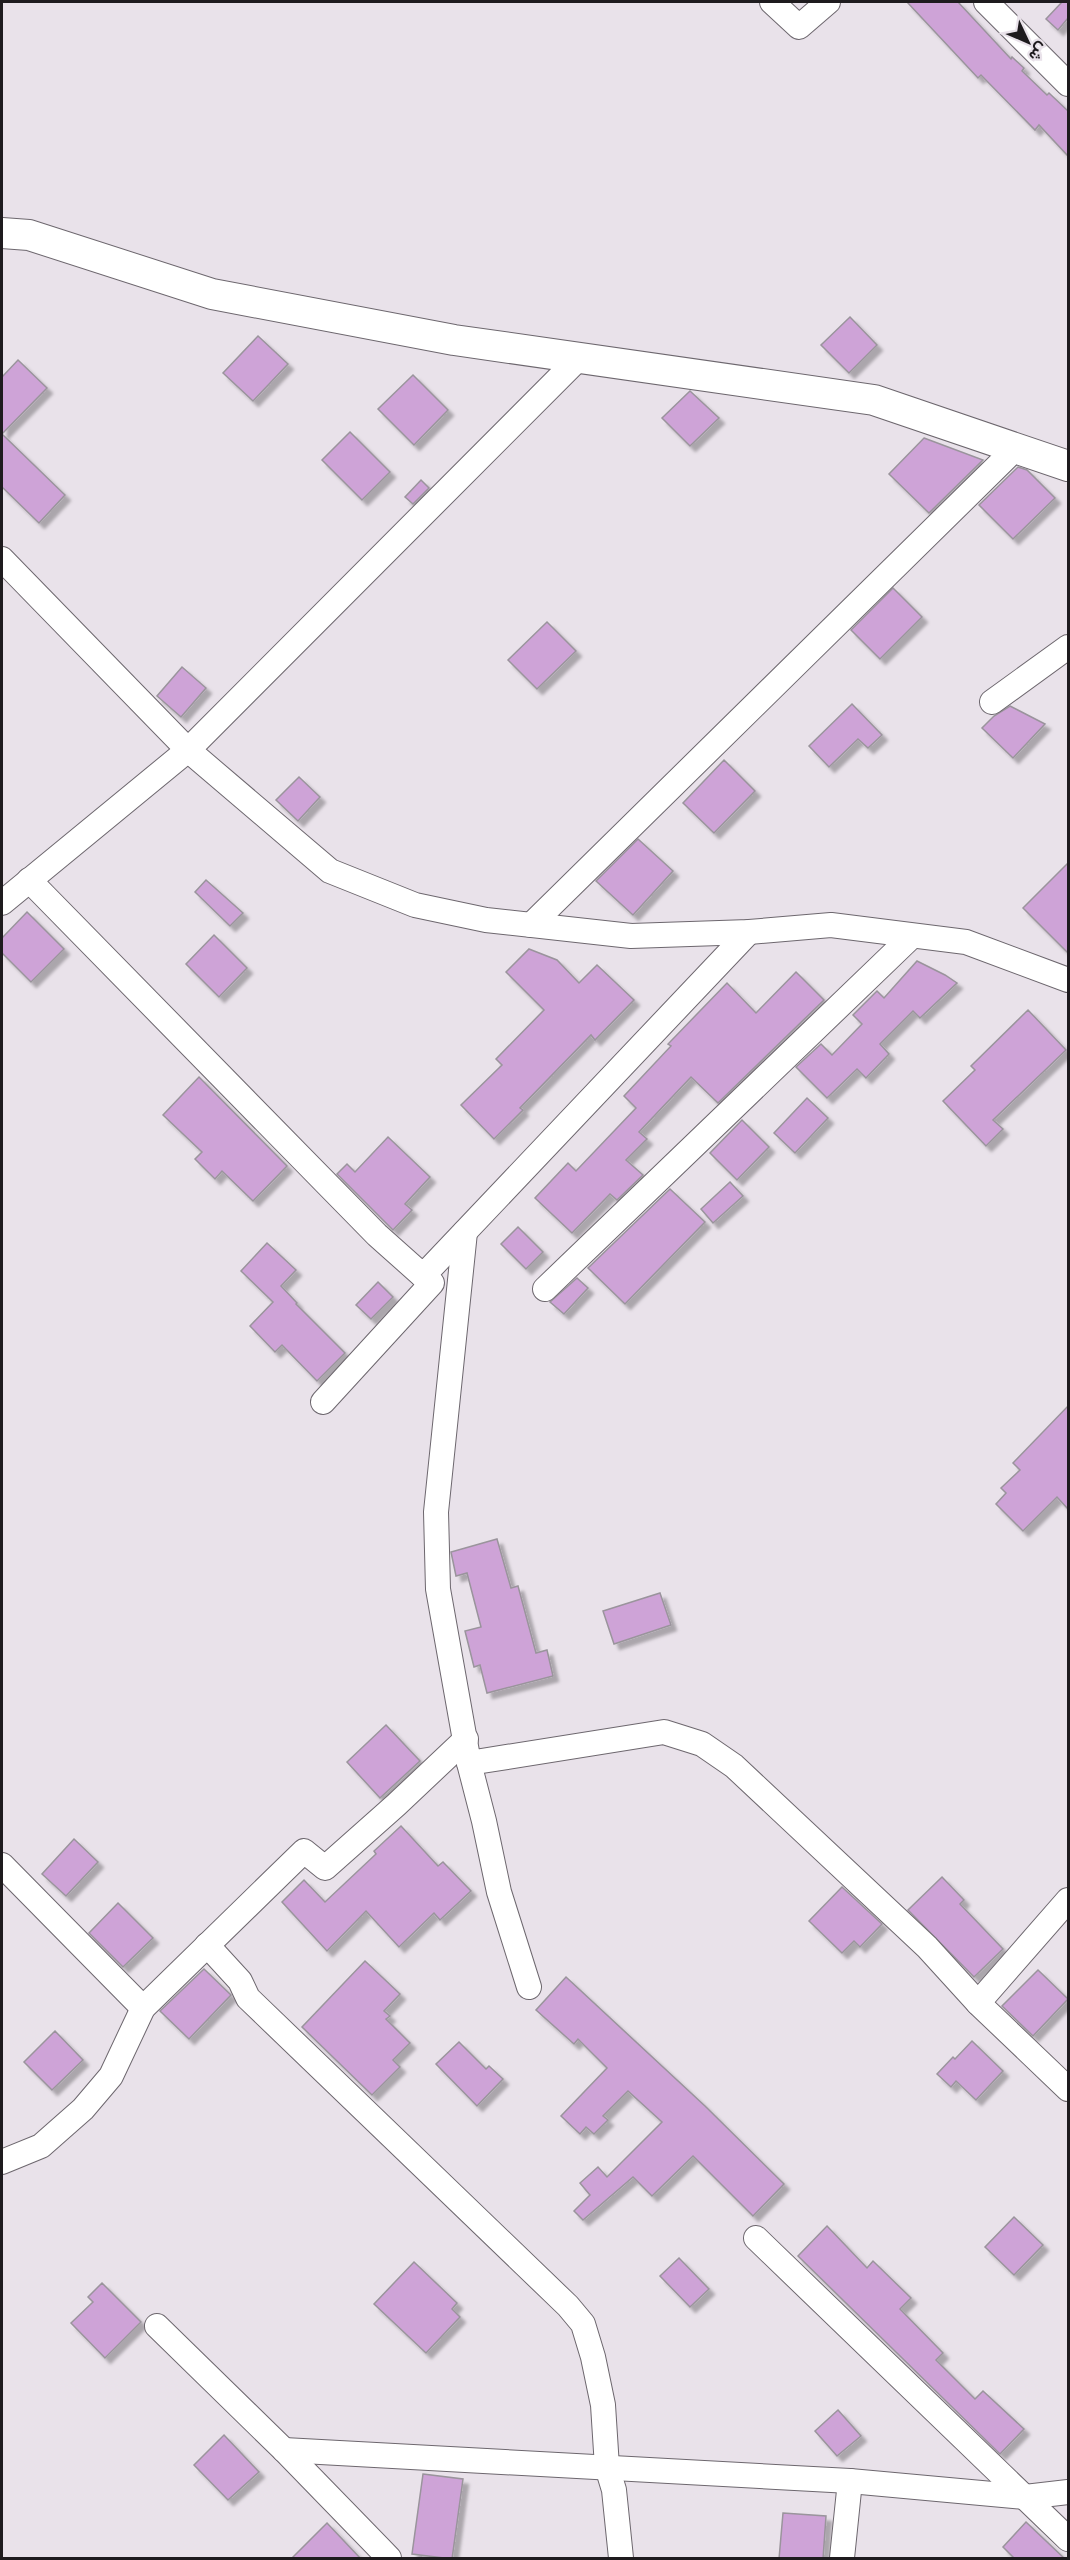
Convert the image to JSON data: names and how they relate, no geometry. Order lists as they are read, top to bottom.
{
  "north": "bottom right"
}
